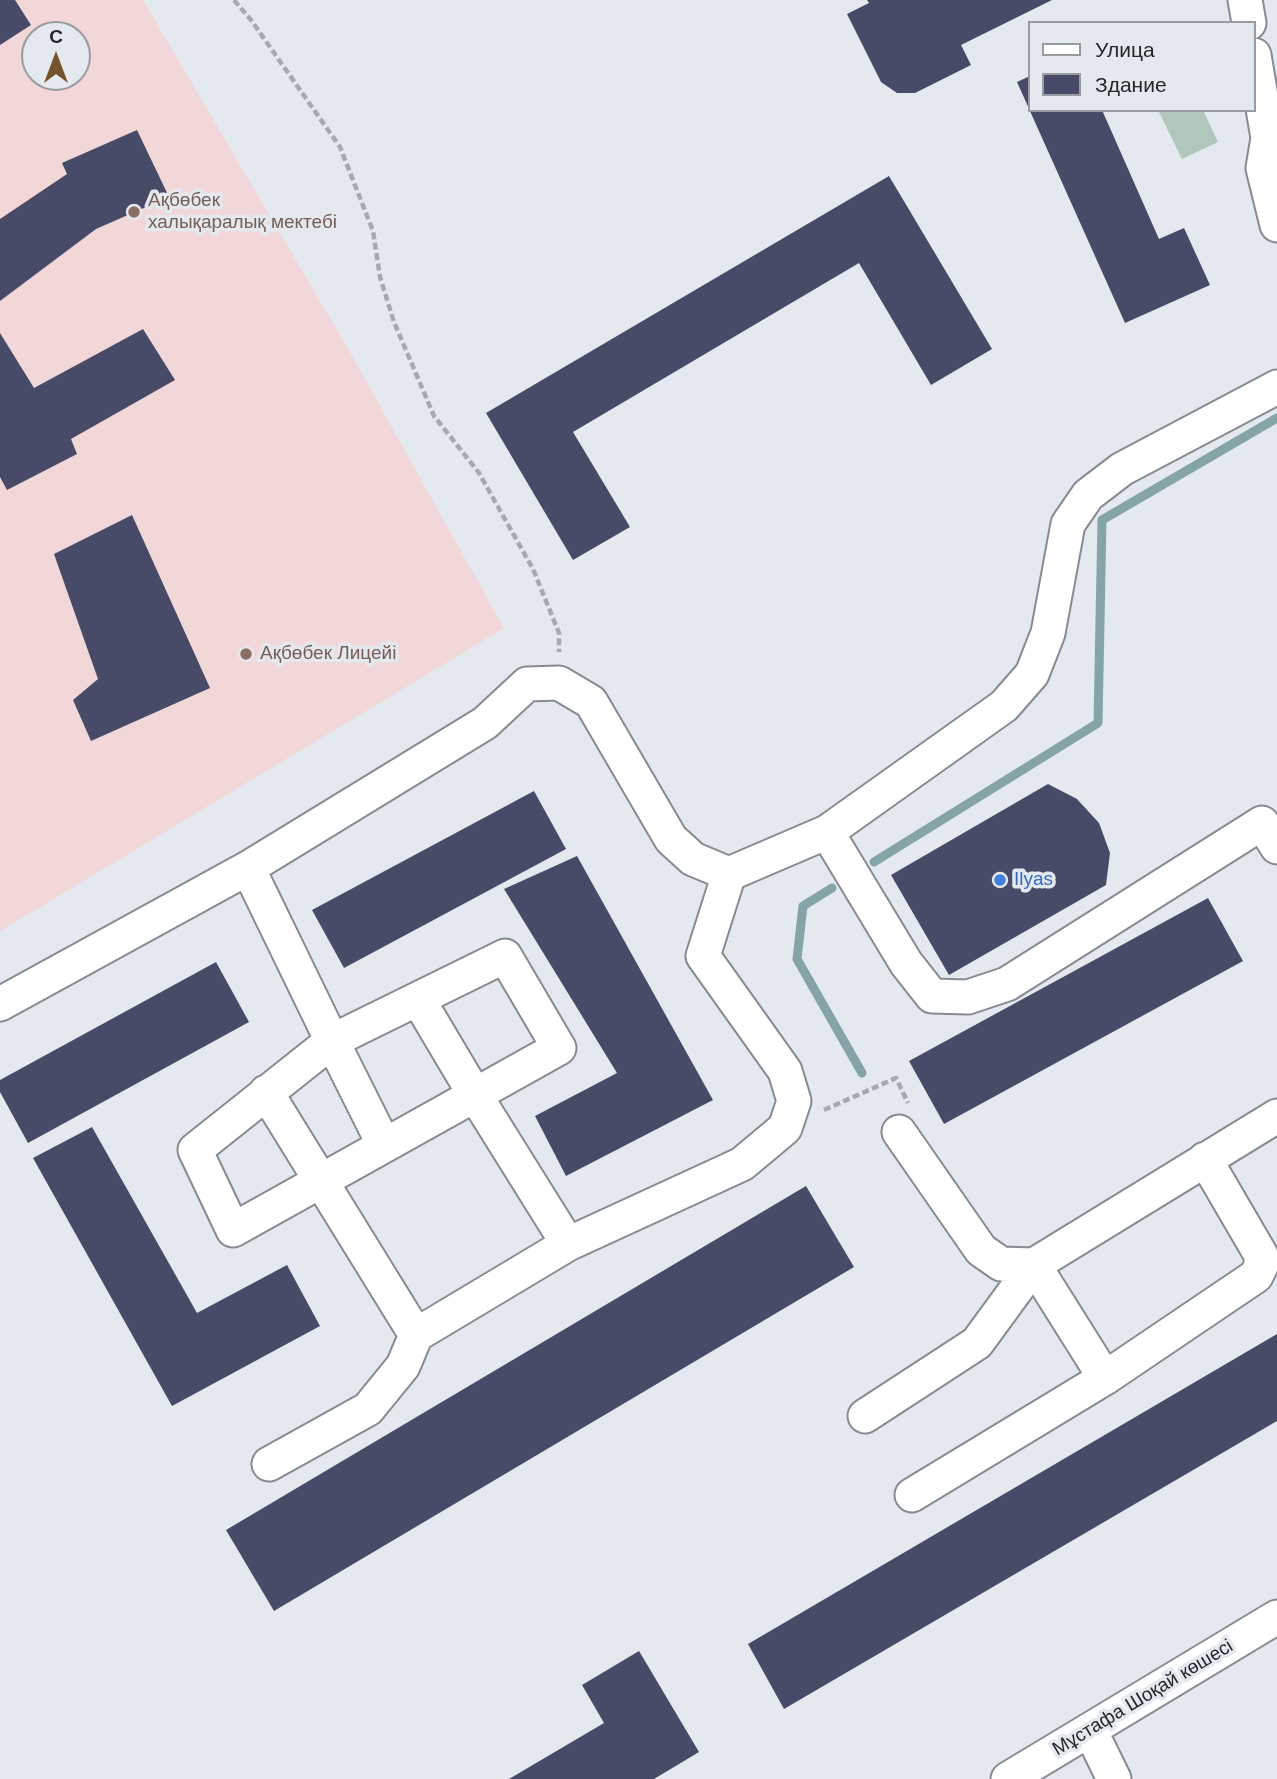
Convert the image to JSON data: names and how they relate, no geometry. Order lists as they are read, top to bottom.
{
  "streets": {
    "street": ["Мұстафа Шоқай көшесі"]
  },
  "places": ["Ақбөбек халықаралық мектебі", "Ақбөбек Лицейі", "Ilyas"],
  "legend": ["Улица", "Здание"],
  "north": "top"
}
